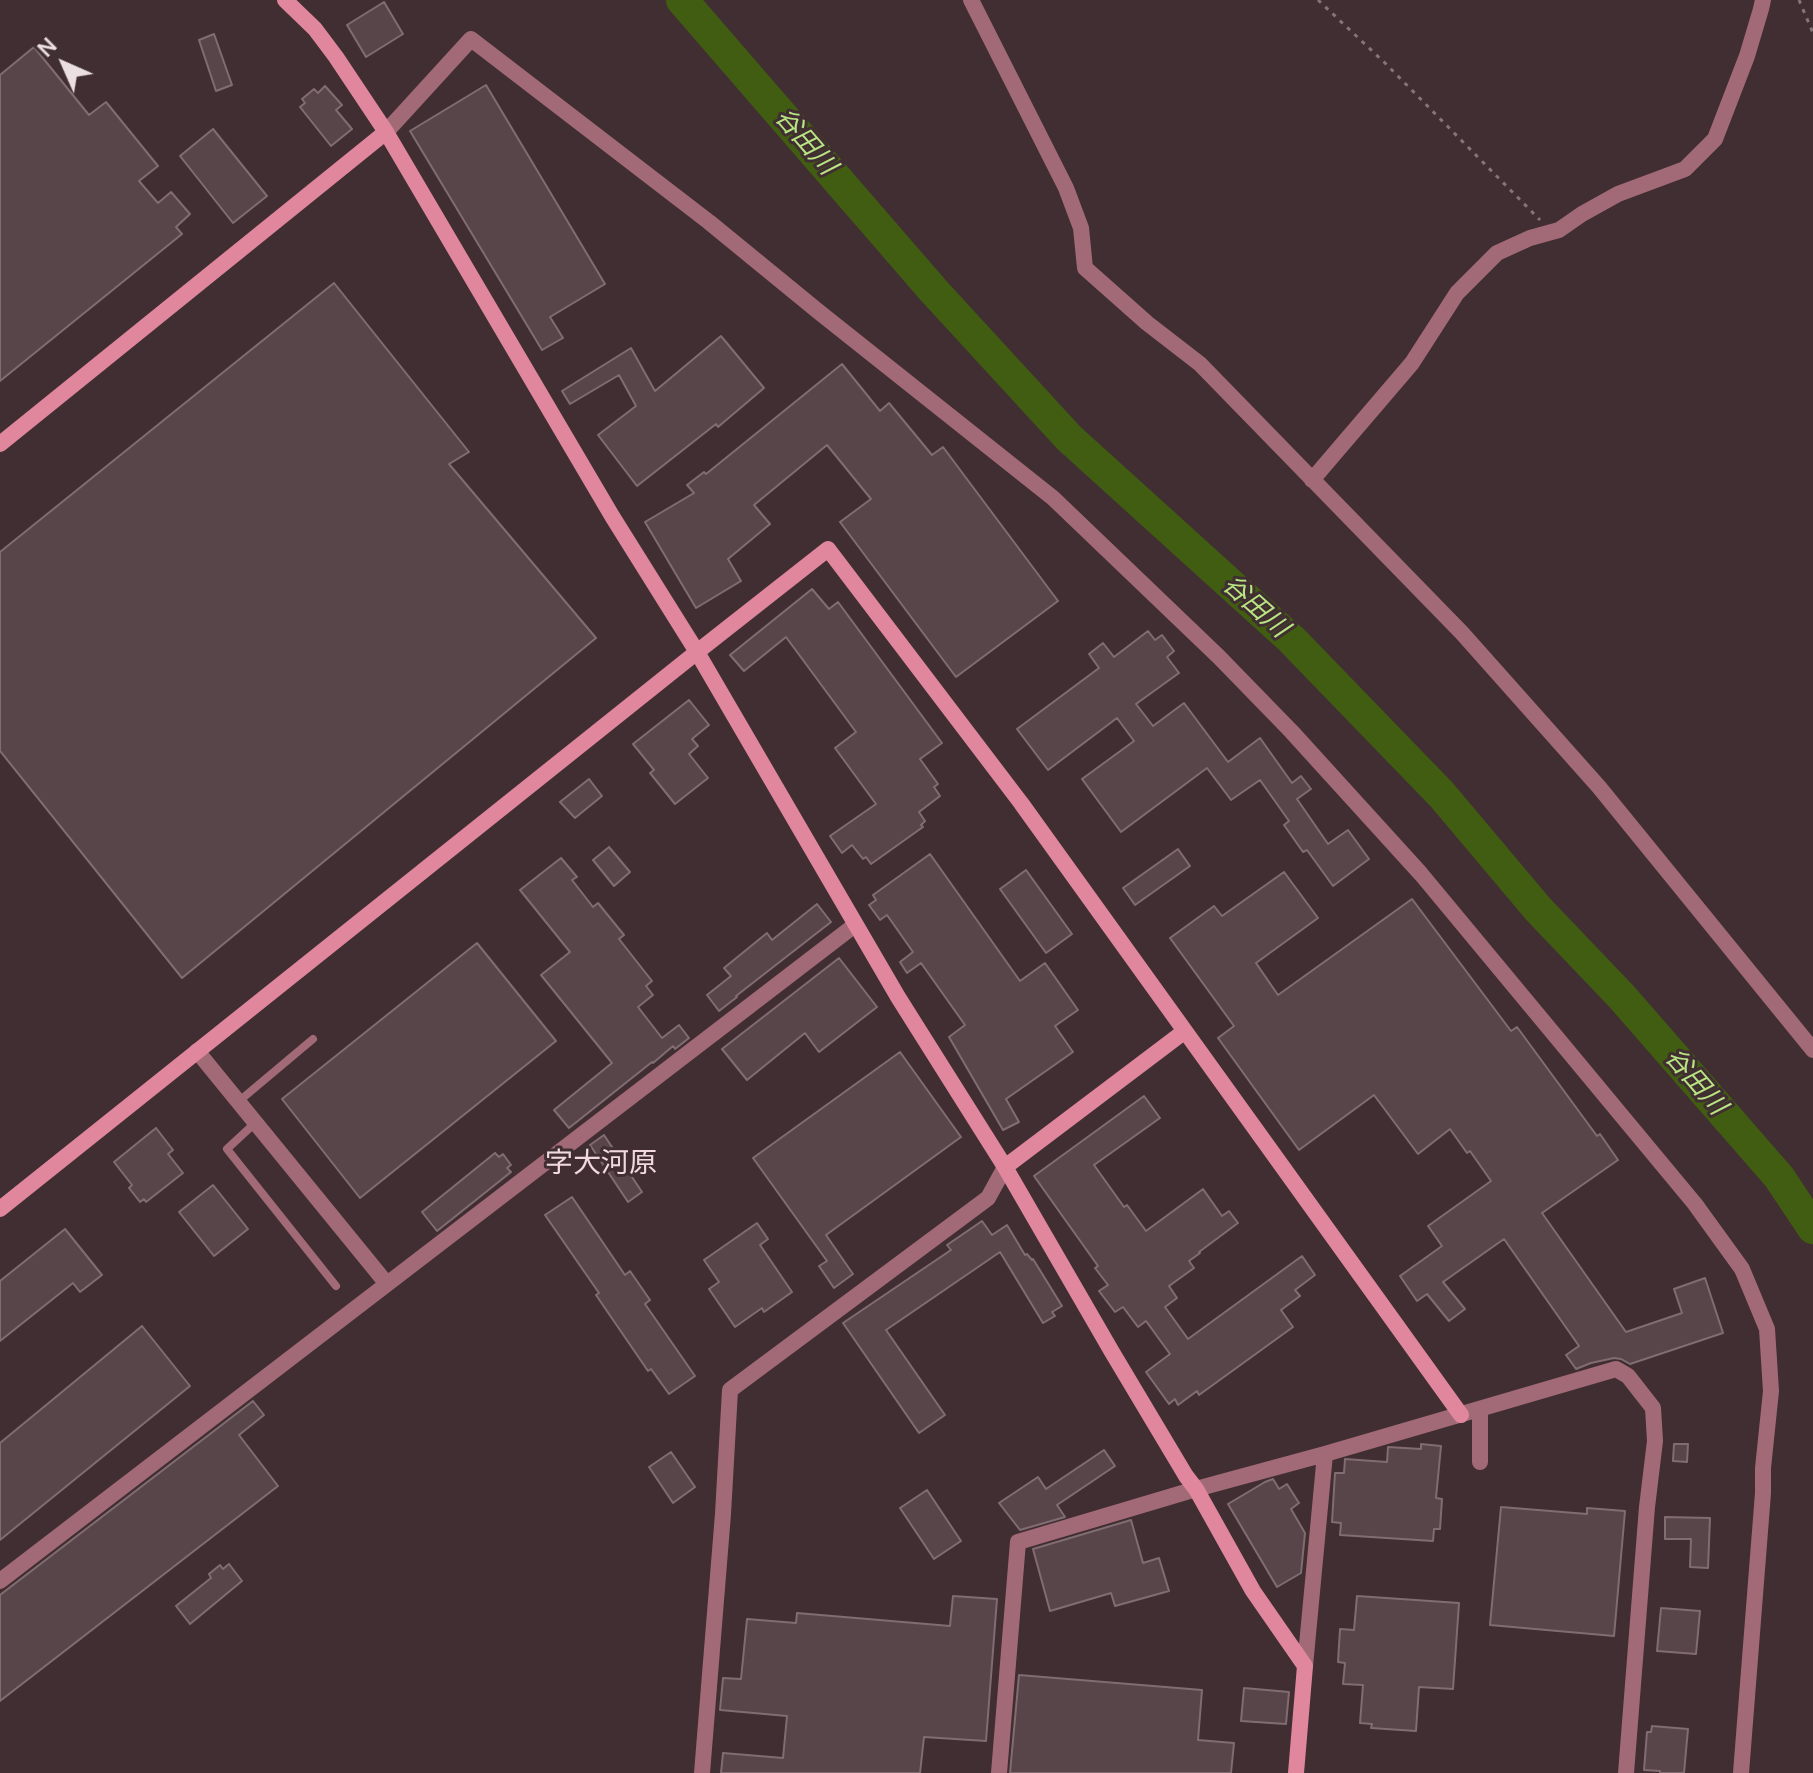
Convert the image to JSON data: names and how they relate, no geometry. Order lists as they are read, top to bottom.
{
  "districts": ["字大河原"],
  "water": ["谷田川"],
  "north": "top left"
}
